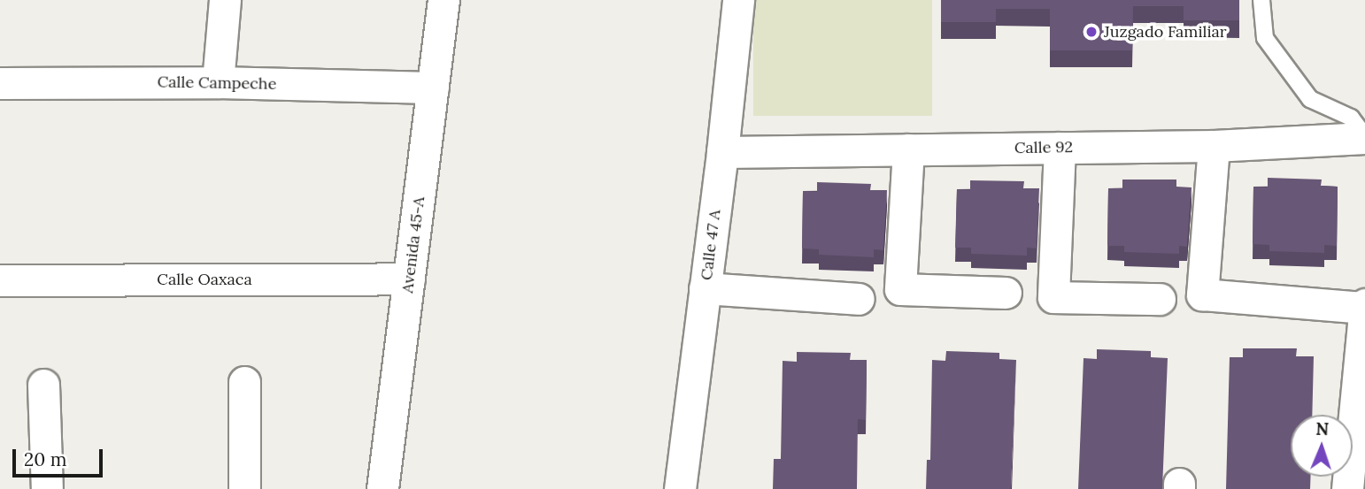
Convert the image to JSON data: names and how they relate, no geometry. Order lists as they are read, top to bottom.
{
  "streets": {
    "street": [
      "Calle Campeche",
      "Calle 92",
      "Avenida 45-A",
      "Calle 47 A",
      "Calle Oaxaca"
    ]
  },
  "crossings": [
    ["Calle Campeche", "Avenida 45-A"],
    ["Calle 92", "Calle 47 A"],
    ["Avenida 45-A", "Calle Oaxaca"]
  ],
  "places": ["Juzgado Familiar"],
  "scale_bar": "20 m",
  "north": "top"
}
